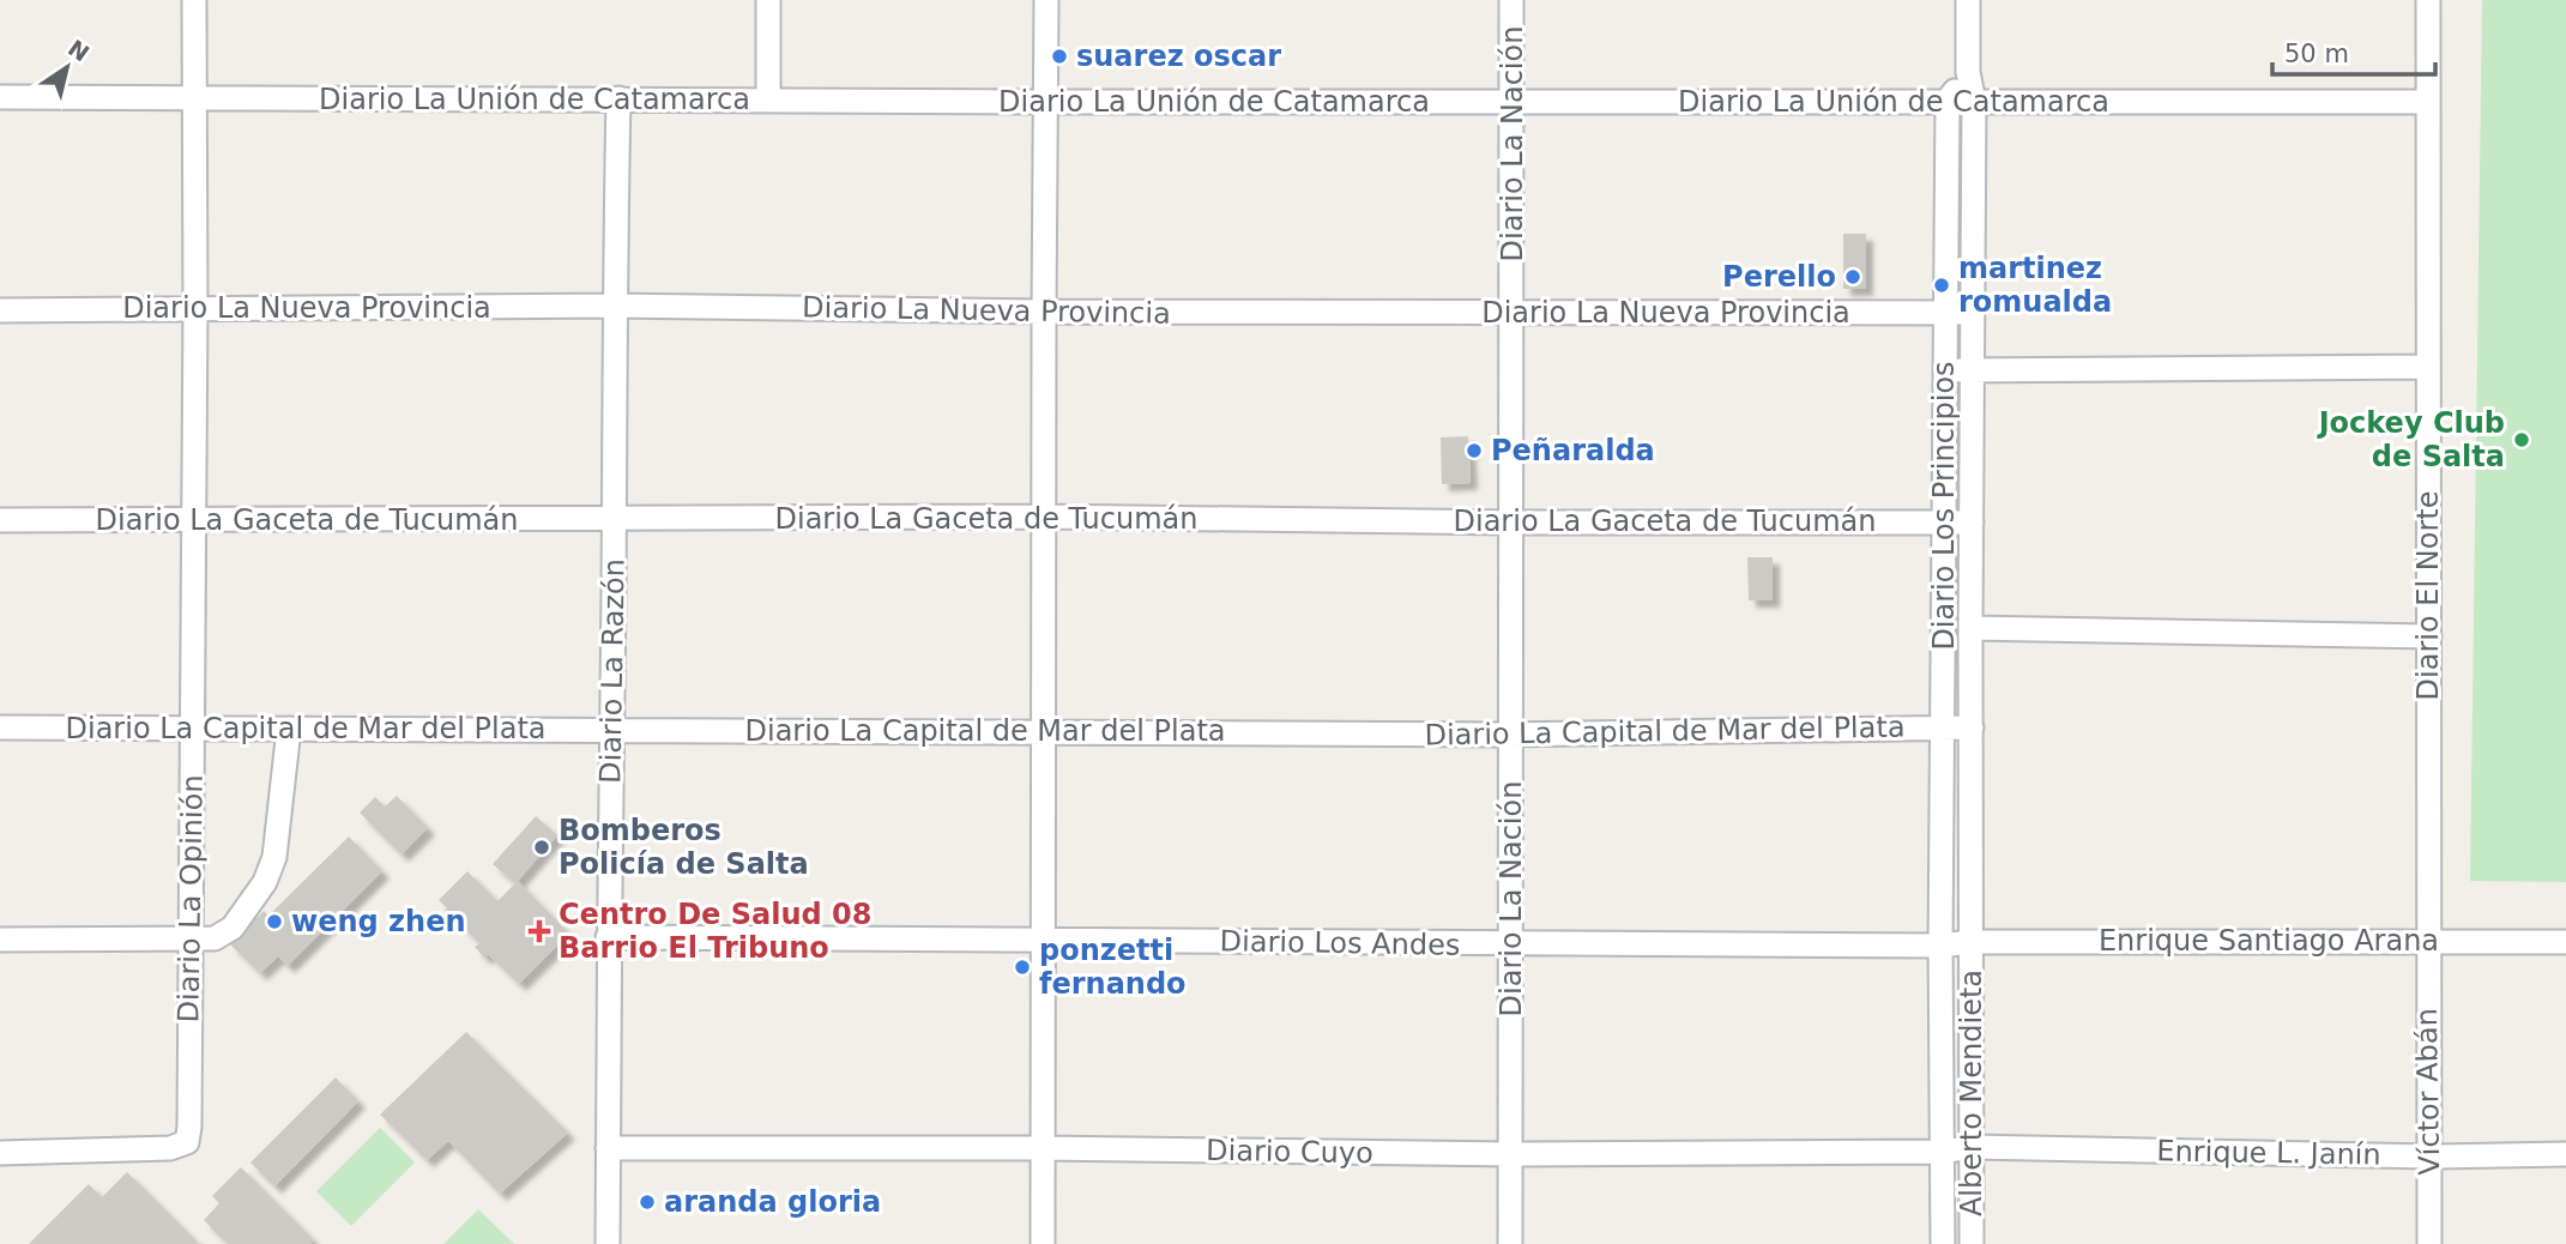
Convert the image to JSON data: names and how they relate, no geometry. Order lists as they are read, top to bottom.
{
  "streets": {
    "street": [
      "Diario La Unión de Catamarca",
      "Diario La Nación",
      "Diario La Nueva Provincia",
      "Diario Los Principios",
      "Diario La Gaceta de Tucumán",
      "Diario El Norte",
      "Diario La Razón",
      "Diario La Capital de Mar del Plata",
      "Diario La Opinión",
      "Enrique Santiago Arana",
      "Diario Los Andes",
      "Víctor Abán",
      "Alberto Mendieta",
      "Diario Cuyo",
      "Enrique L. Janín"
    ]
  },
  "crossings": [
    ["Diario La Unión de Catamarca", "Diario La Nación"],
    ["Diario La Unión de Catamarca", "Diario Los Principios"],
    ["Diario La Unión de Catamarca", "Diario El Norte"],
    ["Diario La Unión de Catamarca", "Diario La Razón"],
    ["Diario La Unión de Catamarca", "Diario La Opinión"],
    ["Diario La Nación", "Diario La Nueva Provincia"],
    ["Diario La Nación", "Diario La Gaceta de Tucumán"],
    ["Diario La Nación", "Diario La Capital de Mar del Plata"],
    ["Diario La Nación", "Diario Los Andes"],
    ["Diario La Nación", "Diario Cuyo"],
    ["Diario La Nueva Provincia", "Diario Los Principios"],
    ["Diario La Nueva Provincia", "Diario La Razón"],
    ["Diario La Nueva Provincia", "Diario La Opinión"],
    ["Diario Los Principios", "Diario La Gaceta de Tucumán"],
    ["Diario Los Principios", "Diario La Capital de Mar del Plata"],
    ["Diario Los Principios", "Enrique Santiago Arana"],
    ["Diario Los Principios", "Diario Los Andes"],
    ["Diario Los Principios", "Alberto Mendieta"],
    ["Diario La Gaceta de Tucumán", "Diario La Razón"],
    ["Diario La Gaceta de Tucumán", "Diario La Opinión"],
    ["Diario El Norte", "Enrique Santiago Arana"],
    ["Diario El Norte", "Víctor Abán"],
    ["Diario La Razón", "Diario La Capital de Mar del Plata"],
    ["Diario La Razón", "Diario Los Andes"],
    ["Diario La Razón", "Diario Cuyo"],
    ["Diario La Capital de Mar del Plata", "Diario La Opinión"],
    ["Enrique Santiago Arana", "Diario Los Andes"],
    ["Enrique Santiago Arana", "Víctor Abán"],
    ["Enrique Santiago Arana", "Alberto Mendieta"],
    ["Diario Los Andes", "Alberto Mendieta"],
    ["Víctor Abán", "Enrique L. Janín"],
    ["Alberto Mendieta", "Diario Cuyo"],
    ["Alberto Mendieta", "Enrique L. Janín"],
    ["Diario Cuyo", "Enrique L. Janín"]
  ],
  "places": {
    "other": [
      "suarez oscar",
      "Perello",
      "martinez romualda",
      "Jockey Club de Salta",
      "Peñaralda",
      "Bomberos Policía de Salta",
      "weng zhen",
      "ponzetti fernando",
      "aranda gloria"
    ],
    "health": ["Centro De Salud 08 Barrio El Tribuno"]
  },
  "scale_bar": "50 m",
  "north": "top right"
}
